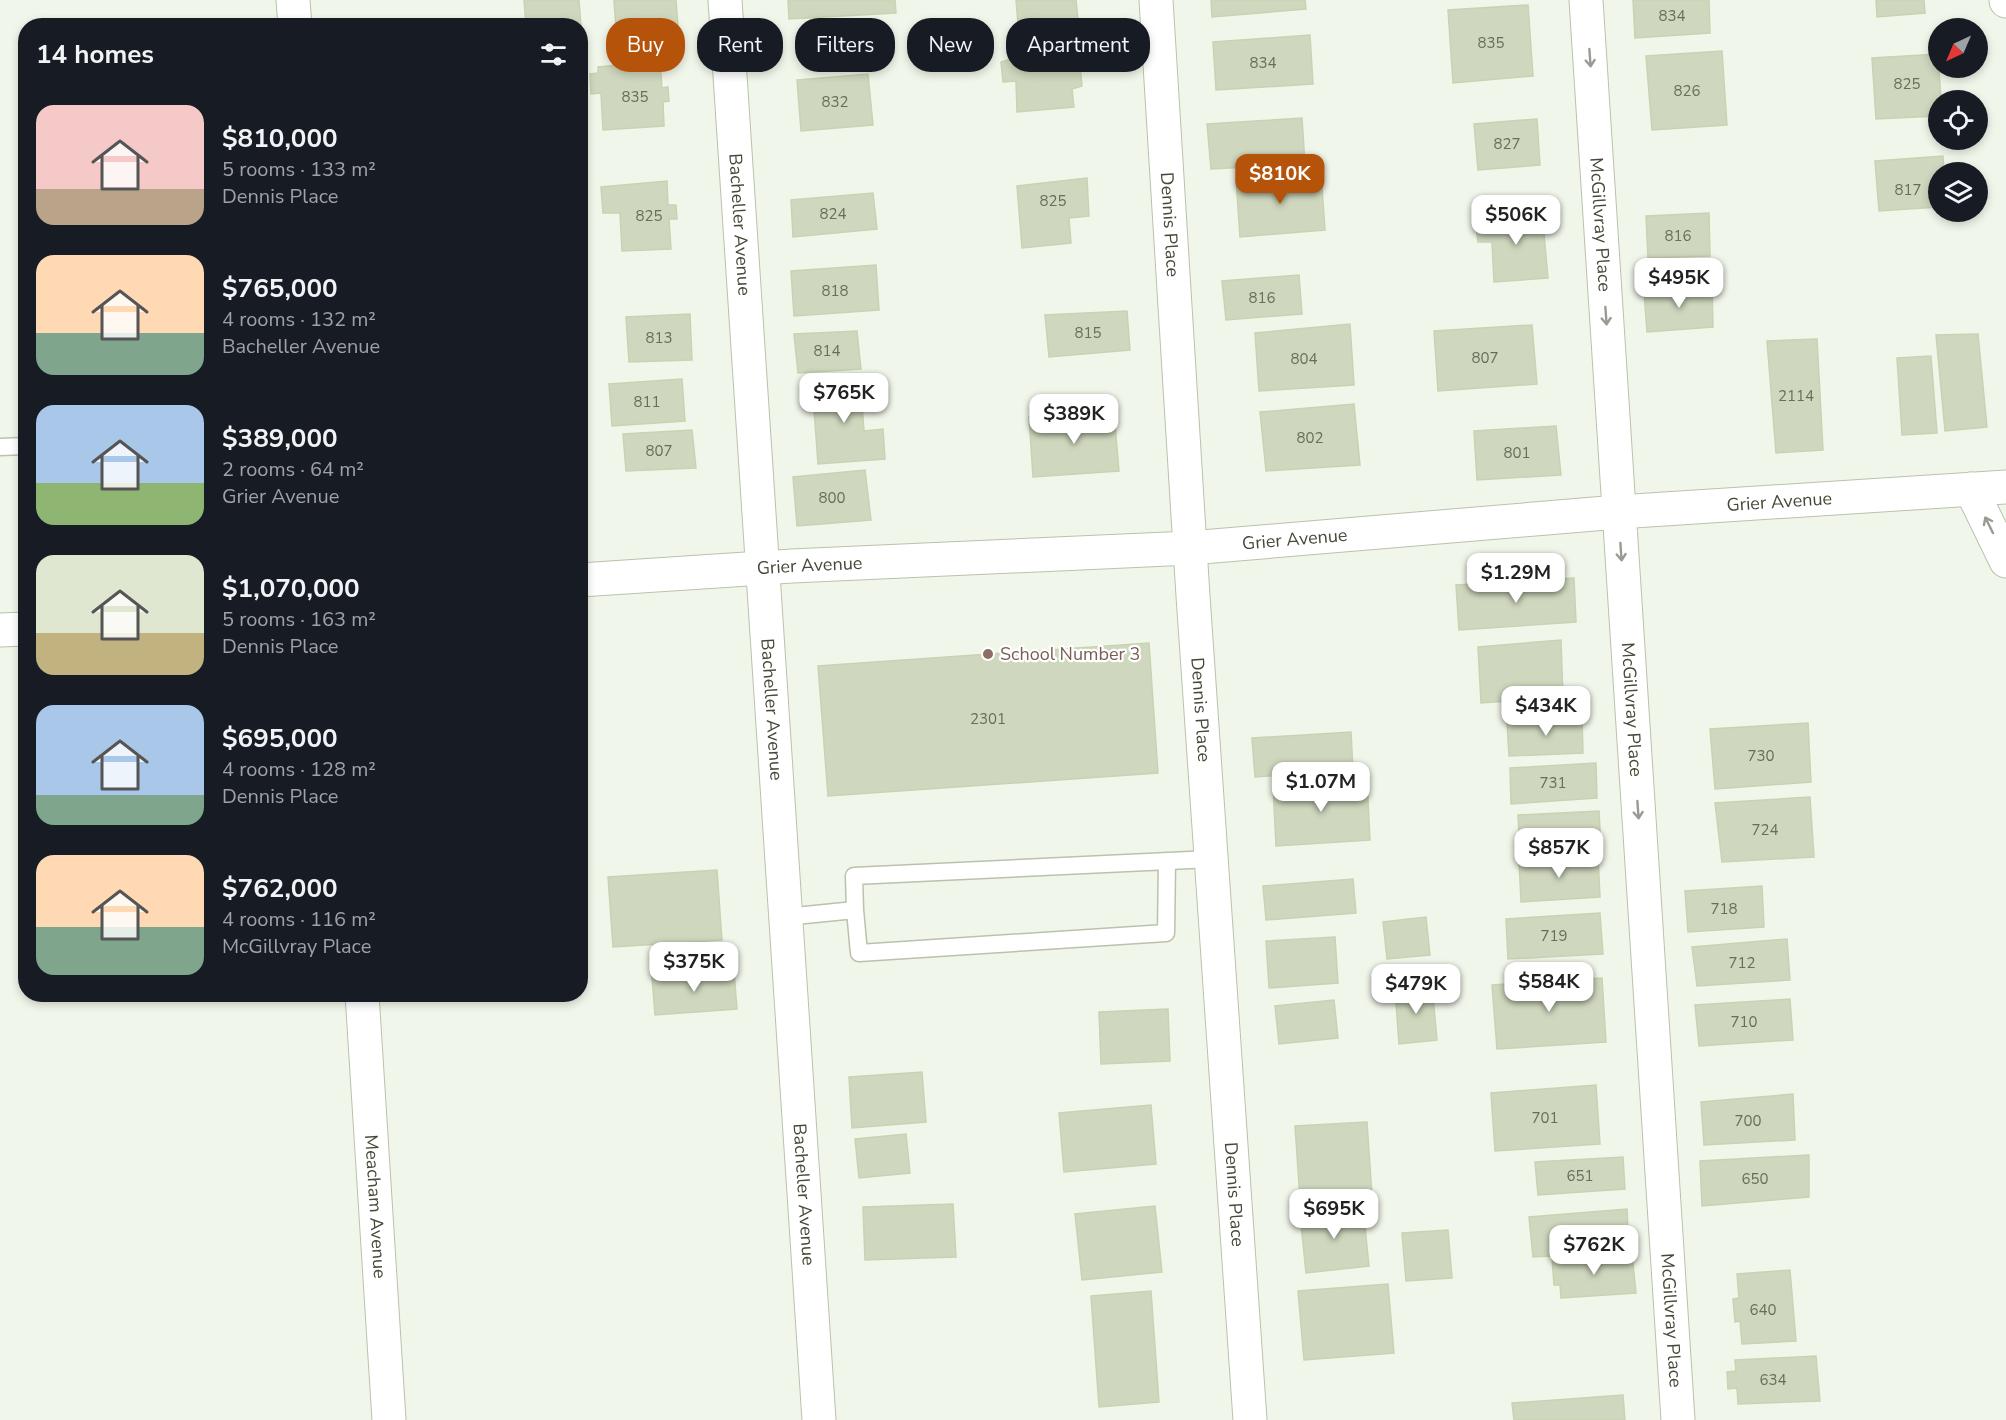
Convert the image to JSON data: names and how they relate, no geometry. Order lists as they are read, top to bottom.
{
  "streets": {
    "street": [
      "Bacheller Avenue",
      "Dennis Place",
      "McGillvray Place",
      "Grier Avenue",
      "Meacham Avenue"
    ]
  },
  "crossings": [
    ["Bacheller Avenue", "Grier Avenue"],
    ["Dennis Place", "Grier Avenue"],
    ["McGillvray Place", "Grier Avenue"]
  ],
  "one_way": ["McGillvray Place"],
  "places": ["School Number 3"],
  "house_numbers": [
    "834",
    "835",
    "834",
    "825",
    "826",
    "835",
    "832",
    "827",
    "817",
    "825",
    "824",
    "825",
    "816",
    "818",
    "816",
    "815",
    "813",
    "814",
    "807",
    "804",
    "2114",
    "811",
    "802",
    "807",
    "801",
    "800",
    "2301",
    "730",
    "731",
    "724",
    "718",
    "719",
    "712",
    "710",
    "701",
    "700",
    "651",
    "650",
    "640",
    "634"
  ],
  "north": "bottom left",
  "page": {
    "chip": [
      "Buy",
      "Rent",
      "Filters",
      "New",
      "Apartment"
    ],
    "heading": "14 homes",
    "list": [
      {
        "name": "$810,000",
        "note": "5 rooms · 133 m² · Dennis Place"
      },
      {
        "name": "$765,000",
        "note": "4 rooms · 132 m² · Bacheller Avenue"
      },
      {
        "name": "$389,000",
        "note": "2 rooms · 64 m² · Grier Avenue"
      },
      {
        "name": "$1,070,000",
        "note": "5 rooms · 163 m² · Dennis Place"
      },
      {
        "name": "$695,000",
        "note": "4 rooms · 128 m² · Dennis Place"
      },
      {
        "name": "$762,000",
        "note": "4 rooms · 116 m² · McGillvray Place"
      }
    ],
    "price": [
      "$810K",
      "$506K",
      "$495K",
      "$765K",
      "$389K",
      "$1.29M",
      "$434K",
      "$1.07M",
      "$857K",
      "$375K",
      "$584K",
      "$479K",
      "$695K",
      "$762K"
    ]
  }
}
